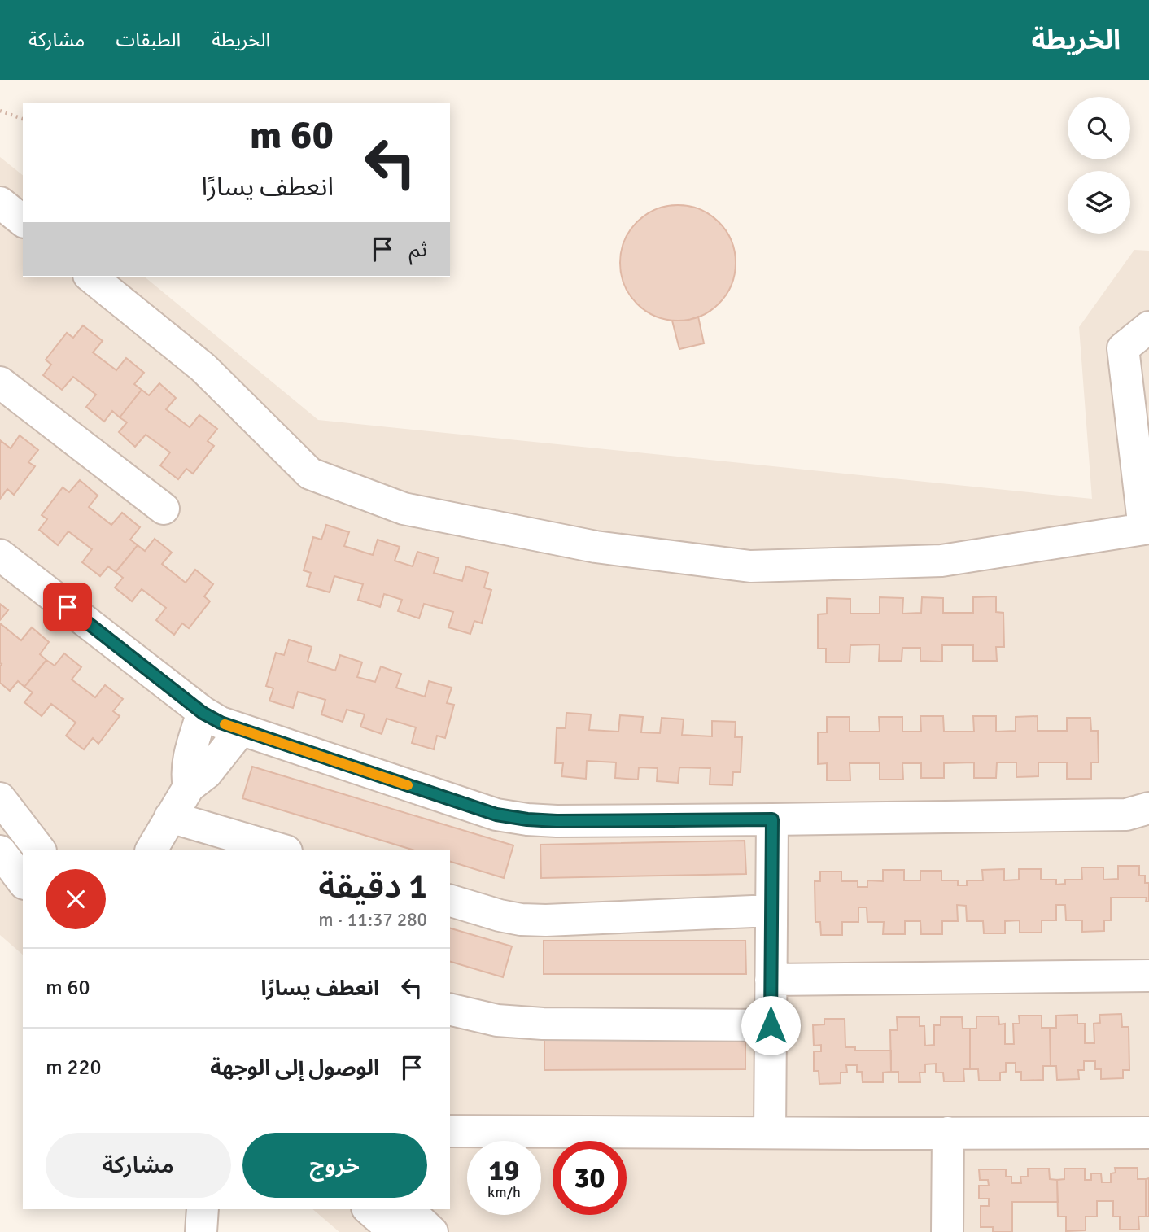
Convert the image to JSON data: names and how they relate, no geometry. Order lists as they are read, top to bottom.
{
  "page": {
    "header": "الخريطة",
    "nav": ["الخريطة", "الطبقات", "مشاركة"],
    "turn": ["60 m", "انعطف يسارًا"],
    "then": "ثم",
    "heading": ["1 دقيقة", "280 m · 11:37"],
    "list": [
      {
        "name": "انعطف يسارًا",
        "value": "60 m"
      },
      {
        "name": "الوصول إلى الوجهة",
        "value": "220 m"
      }
    ],
    "buttons": ["خروج", "مشاركة"],
    "speed": "19 km/h",
    "limit": "30"
  }
}
